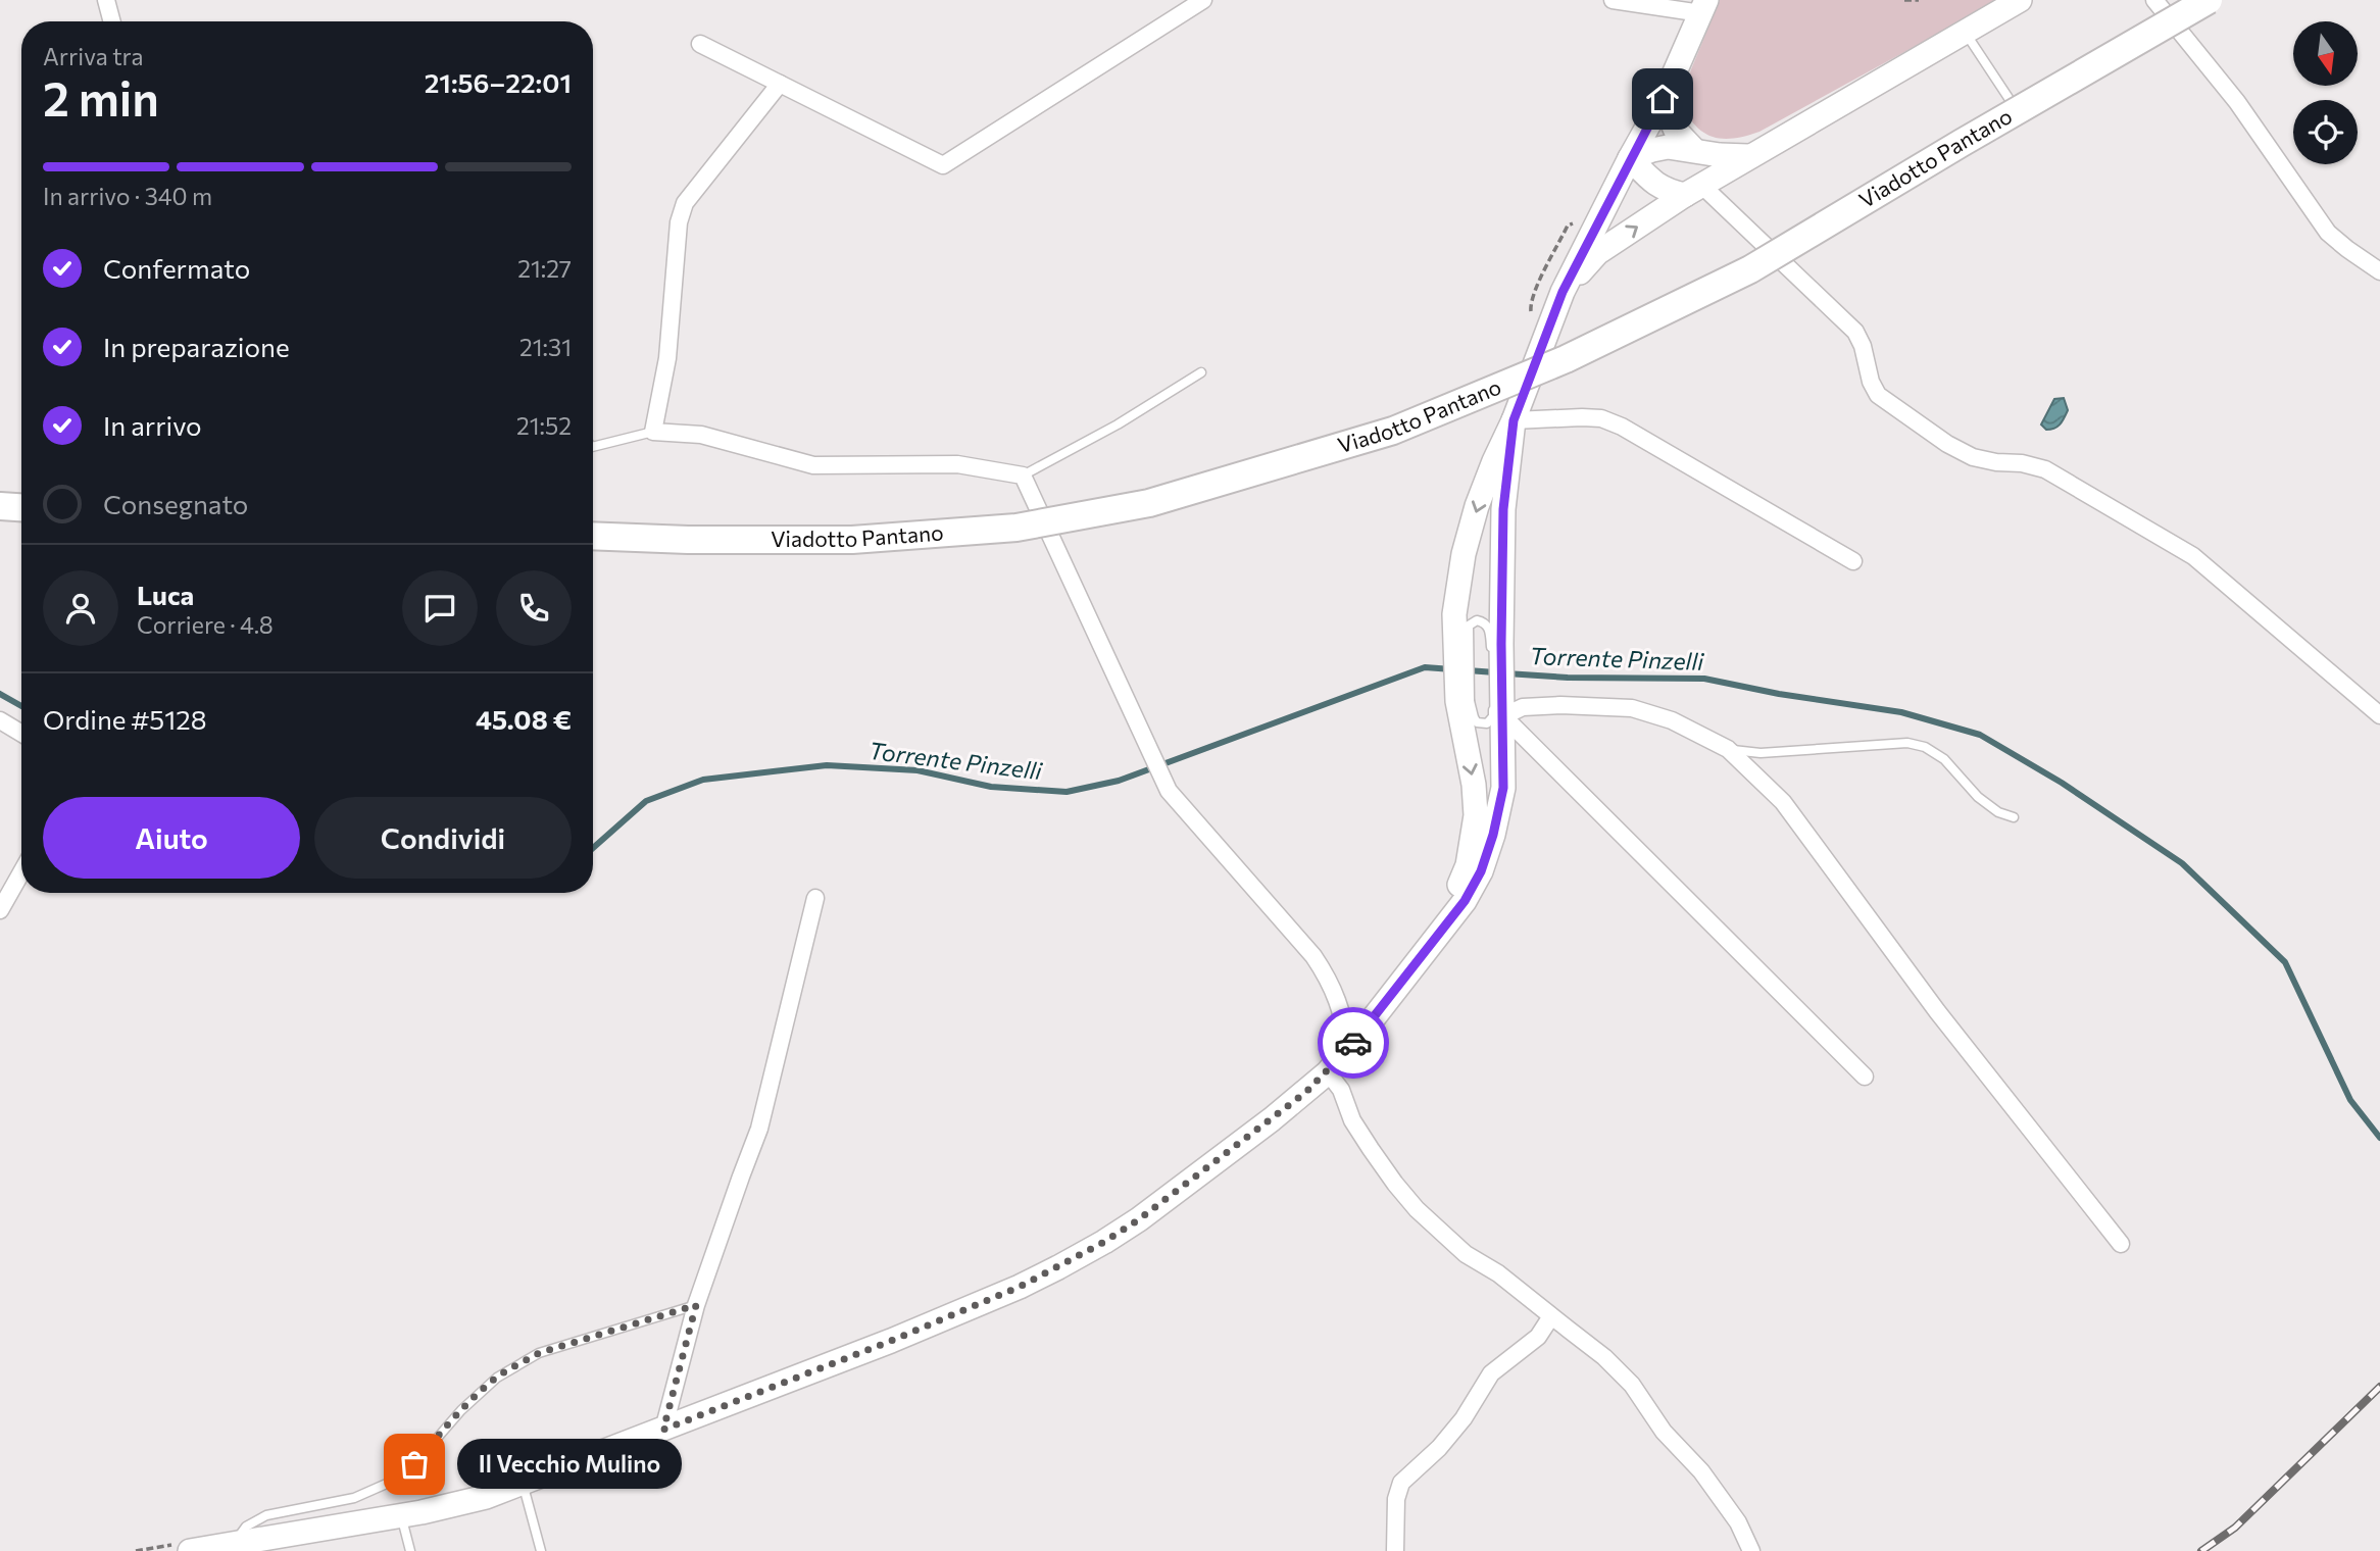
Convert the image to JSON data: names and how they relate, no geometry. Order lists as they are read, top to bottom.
{
  "streets": {
    "main road": ["Viadotto Pantano"]
  },
  "water": ["Torrente Pinzelli"],
  "places": ["Il Vecchio Mulino"],
  "north": "bottom",
  "page": {
    "heading": ["2 min", "Arriva tra", "21:56–22:01"],
    "panel": [
      "Luca",
      "Corriere · 4.8",
      "Ordine #5128",
      "45.08 €"
    ],
    "bar": "In arrivo · 340 m",
    "list": [
      ["Confermato", "21:27"],
      ["In preparazione", "21:31"],
      ["In arrivo", "21:52"],
      "Consegnato"
    ],
    "buttons": ["Aiuto", "Condividi"],
    "bubble": "Il Vecchio Mulino"
  }
}
